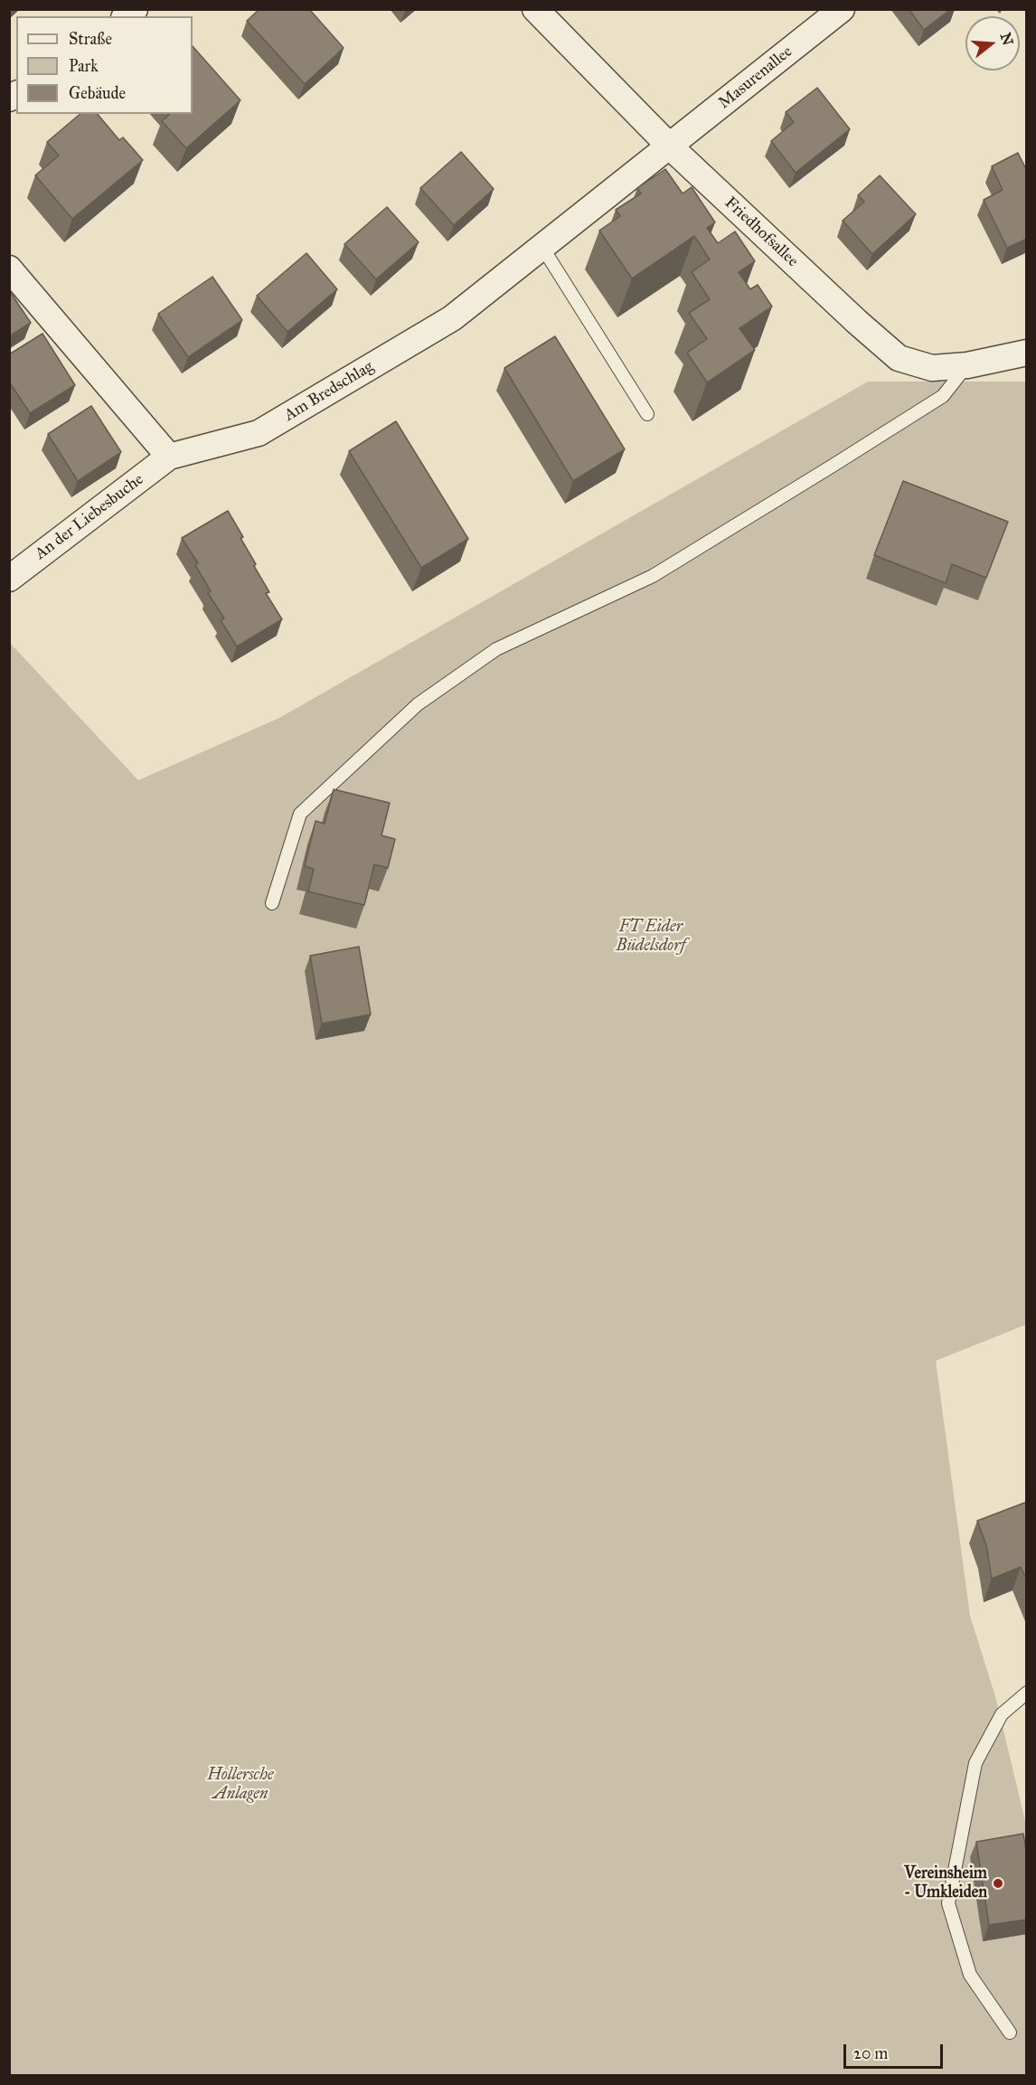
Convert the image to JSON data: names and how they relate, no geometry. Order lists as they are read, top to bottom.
{
  "streets": {
    "street": [
      "Masurenallee",
      "Friedhofsallee",
      "Am Bredschlag",
      "An der Liebesbuche"
    ]
  },
  "crossings": [
    ["Masurenallee", "Friedhofsallee"],
    ["Masurenallee", "Am Bredschlag"],
    ["Friedhofsallee", "Am Bredschlag"],
    ["Am Bredschlag", "An der Liebesbuche"]
  ],
  "parks": ["FT Eider Büdelsdorf", "Hollersche Anlagen"],
  "places": ["Vereinsheim - Umkleiden"],
  "legend": ["Straße", "Park", "Gebäude"],
  "scale_bar": "20 m",
  "north": "right"
}
